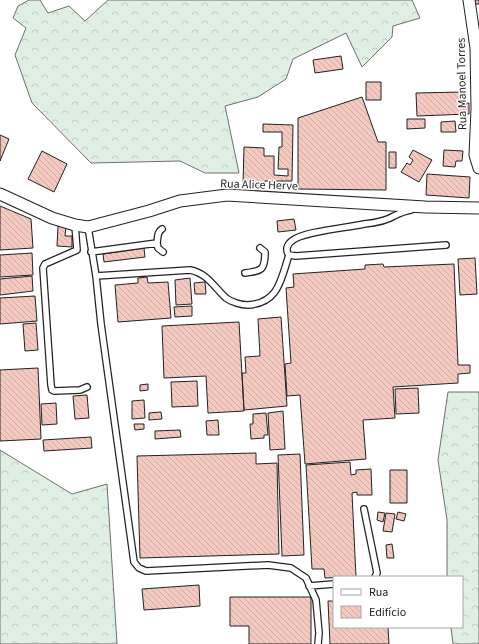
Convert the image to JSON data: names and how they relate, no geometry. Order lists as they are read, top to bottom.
{
  "streets": {
    "street": ["Rua Manoel Torres", "Rua Alice Herve"]
  },
  "legend": ["Rua", "Edifício"]
}
